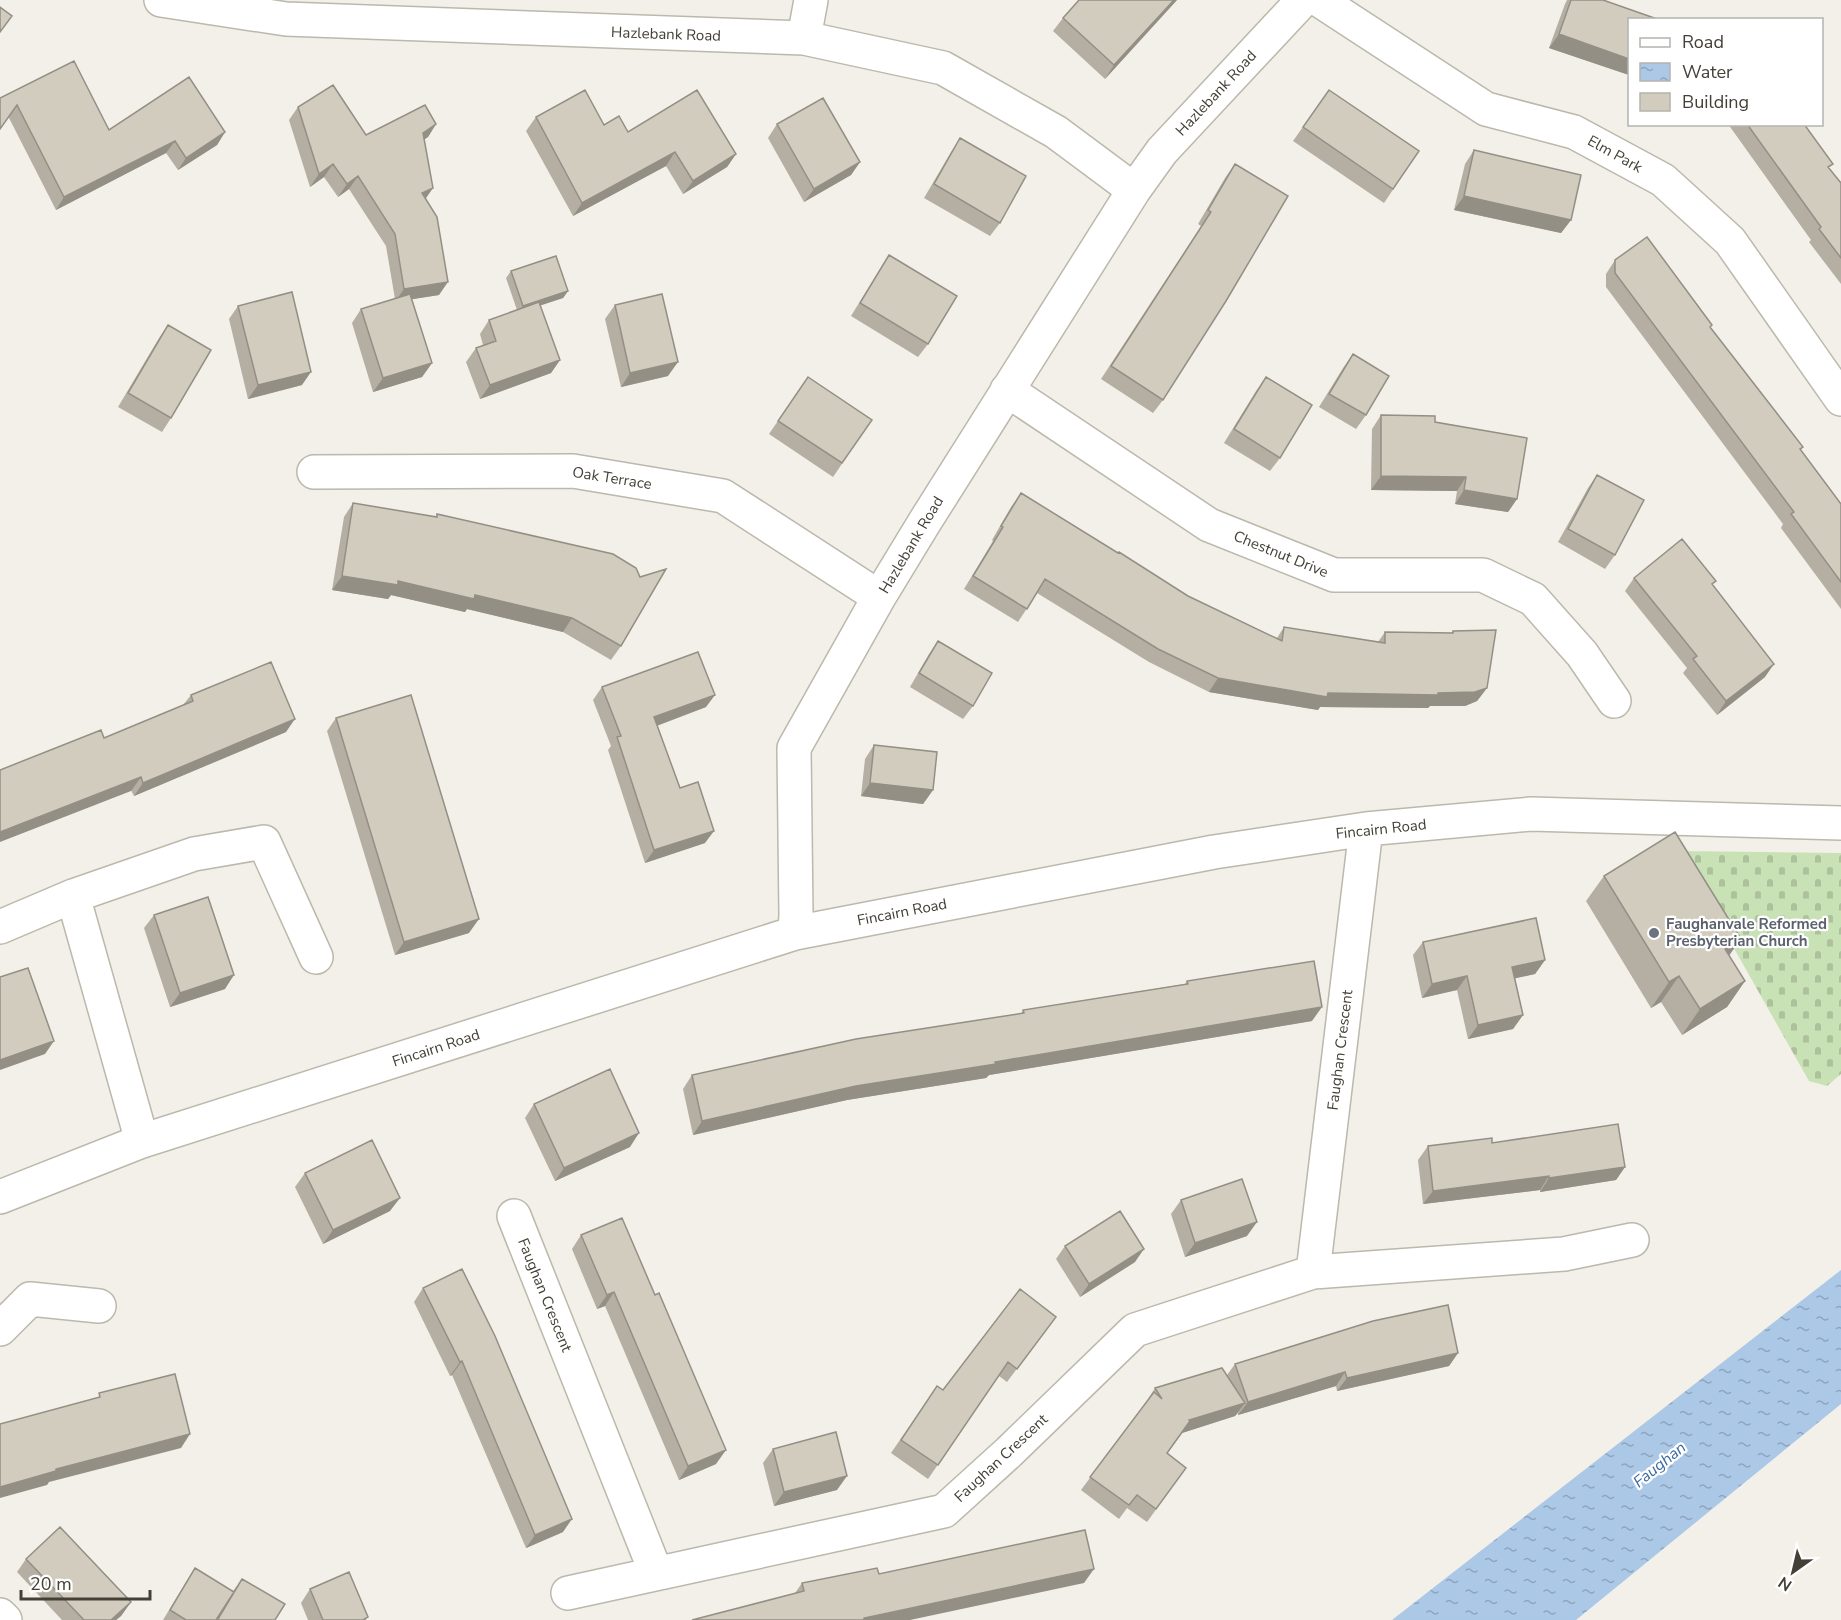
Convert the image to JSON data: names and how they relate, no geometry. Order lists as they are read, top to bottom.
{
  "streets": {
    "street": [
      "Hazlebank Road",
      "Elm Park",
      "Oak Terrace",
      "Chestnut Drive",
      "Fincairn Road",
      "Faughan Crescent"
    ]
  },
  "crossings": [
    ["Hazlebank Road", "Oak Terrace"],
    ["Hazlebank Road", "Chestnut Drive"],
    ["Hazlebank Road", "Fincairn Road"],
    ["Fincairn Road", "Faughan Crescent"]
  ],
  "water": ["Faughan"],
  "places": ["Faughanvale Reformed Presbyterian Church"],
  "legend": ["Road", "Water", "Building"],
  "scale_bar": "20 m",
  "north": "bottom left"
}
